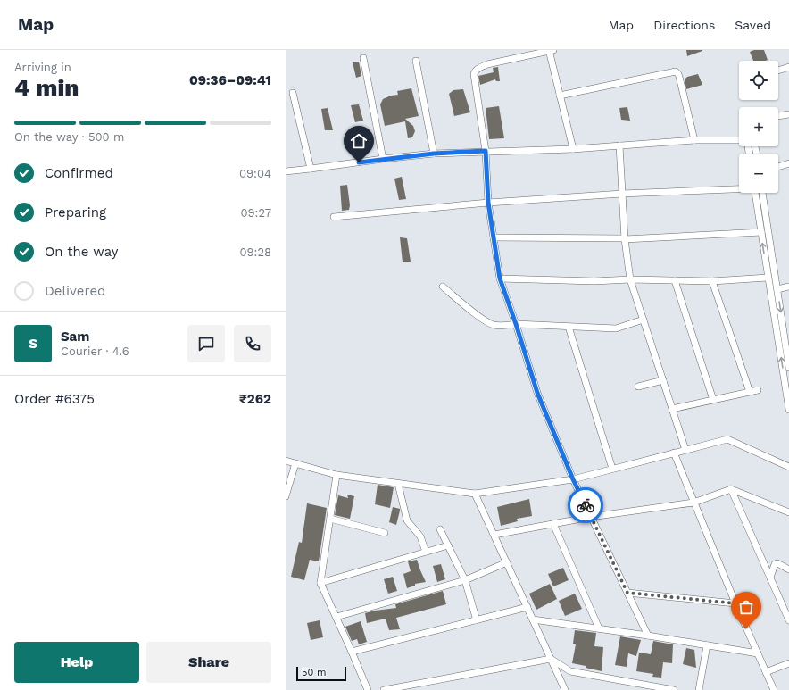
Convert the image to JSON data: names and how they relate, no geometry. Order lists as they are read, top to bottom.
{
  "scale_bar": "50 m",
  "page": {
    "header": "Map",
    "nav": ["Map", "Directions", "Saved"],
    "heading": ["4 min", "Arriving in", "09:36–09:41"],
    "panel": [
      "Sam",
      "Courier · 4.6",
      "Order #6375",
      "₹262"
    ],
    "map_buttons": ["+", "−"],
    "bar": "On the way · 500 m",
    "list": [
      ["Confirmed", "09:04"],
      ["Preparing", "09:27"],
      ["On the way", "09:28"],
      "Delivered"
    ],
    "round": "S",
    "buttons": ["Help", "Share"],
    "scale": "50 m"
  }
}
